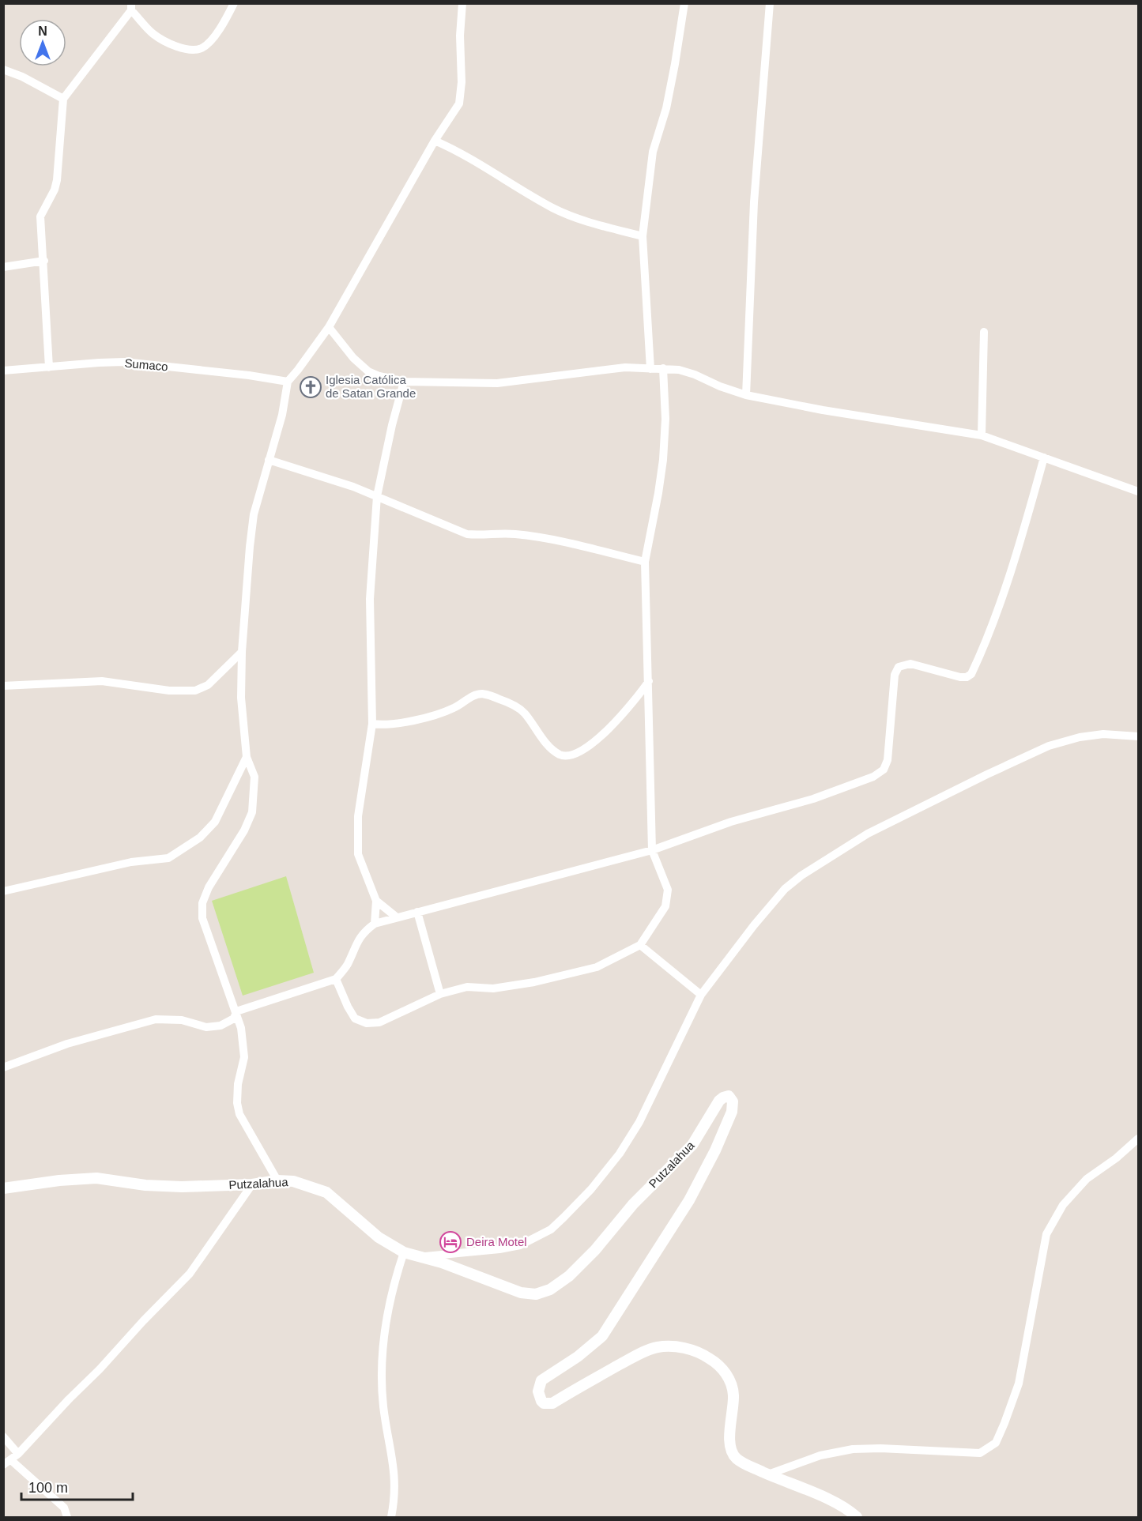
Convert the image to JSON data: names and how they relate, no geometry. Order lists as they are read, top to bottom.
{
  "streets": {
    "street": ["Sumaco", "Putzalahua"]
  },
  "places": {
    "church": ["Iglesia Católica de Satan Grande"],
    "hotel": ["Deira Motel"]
  },
  "scale_bar": "100 m",
  "north": "top"
}
